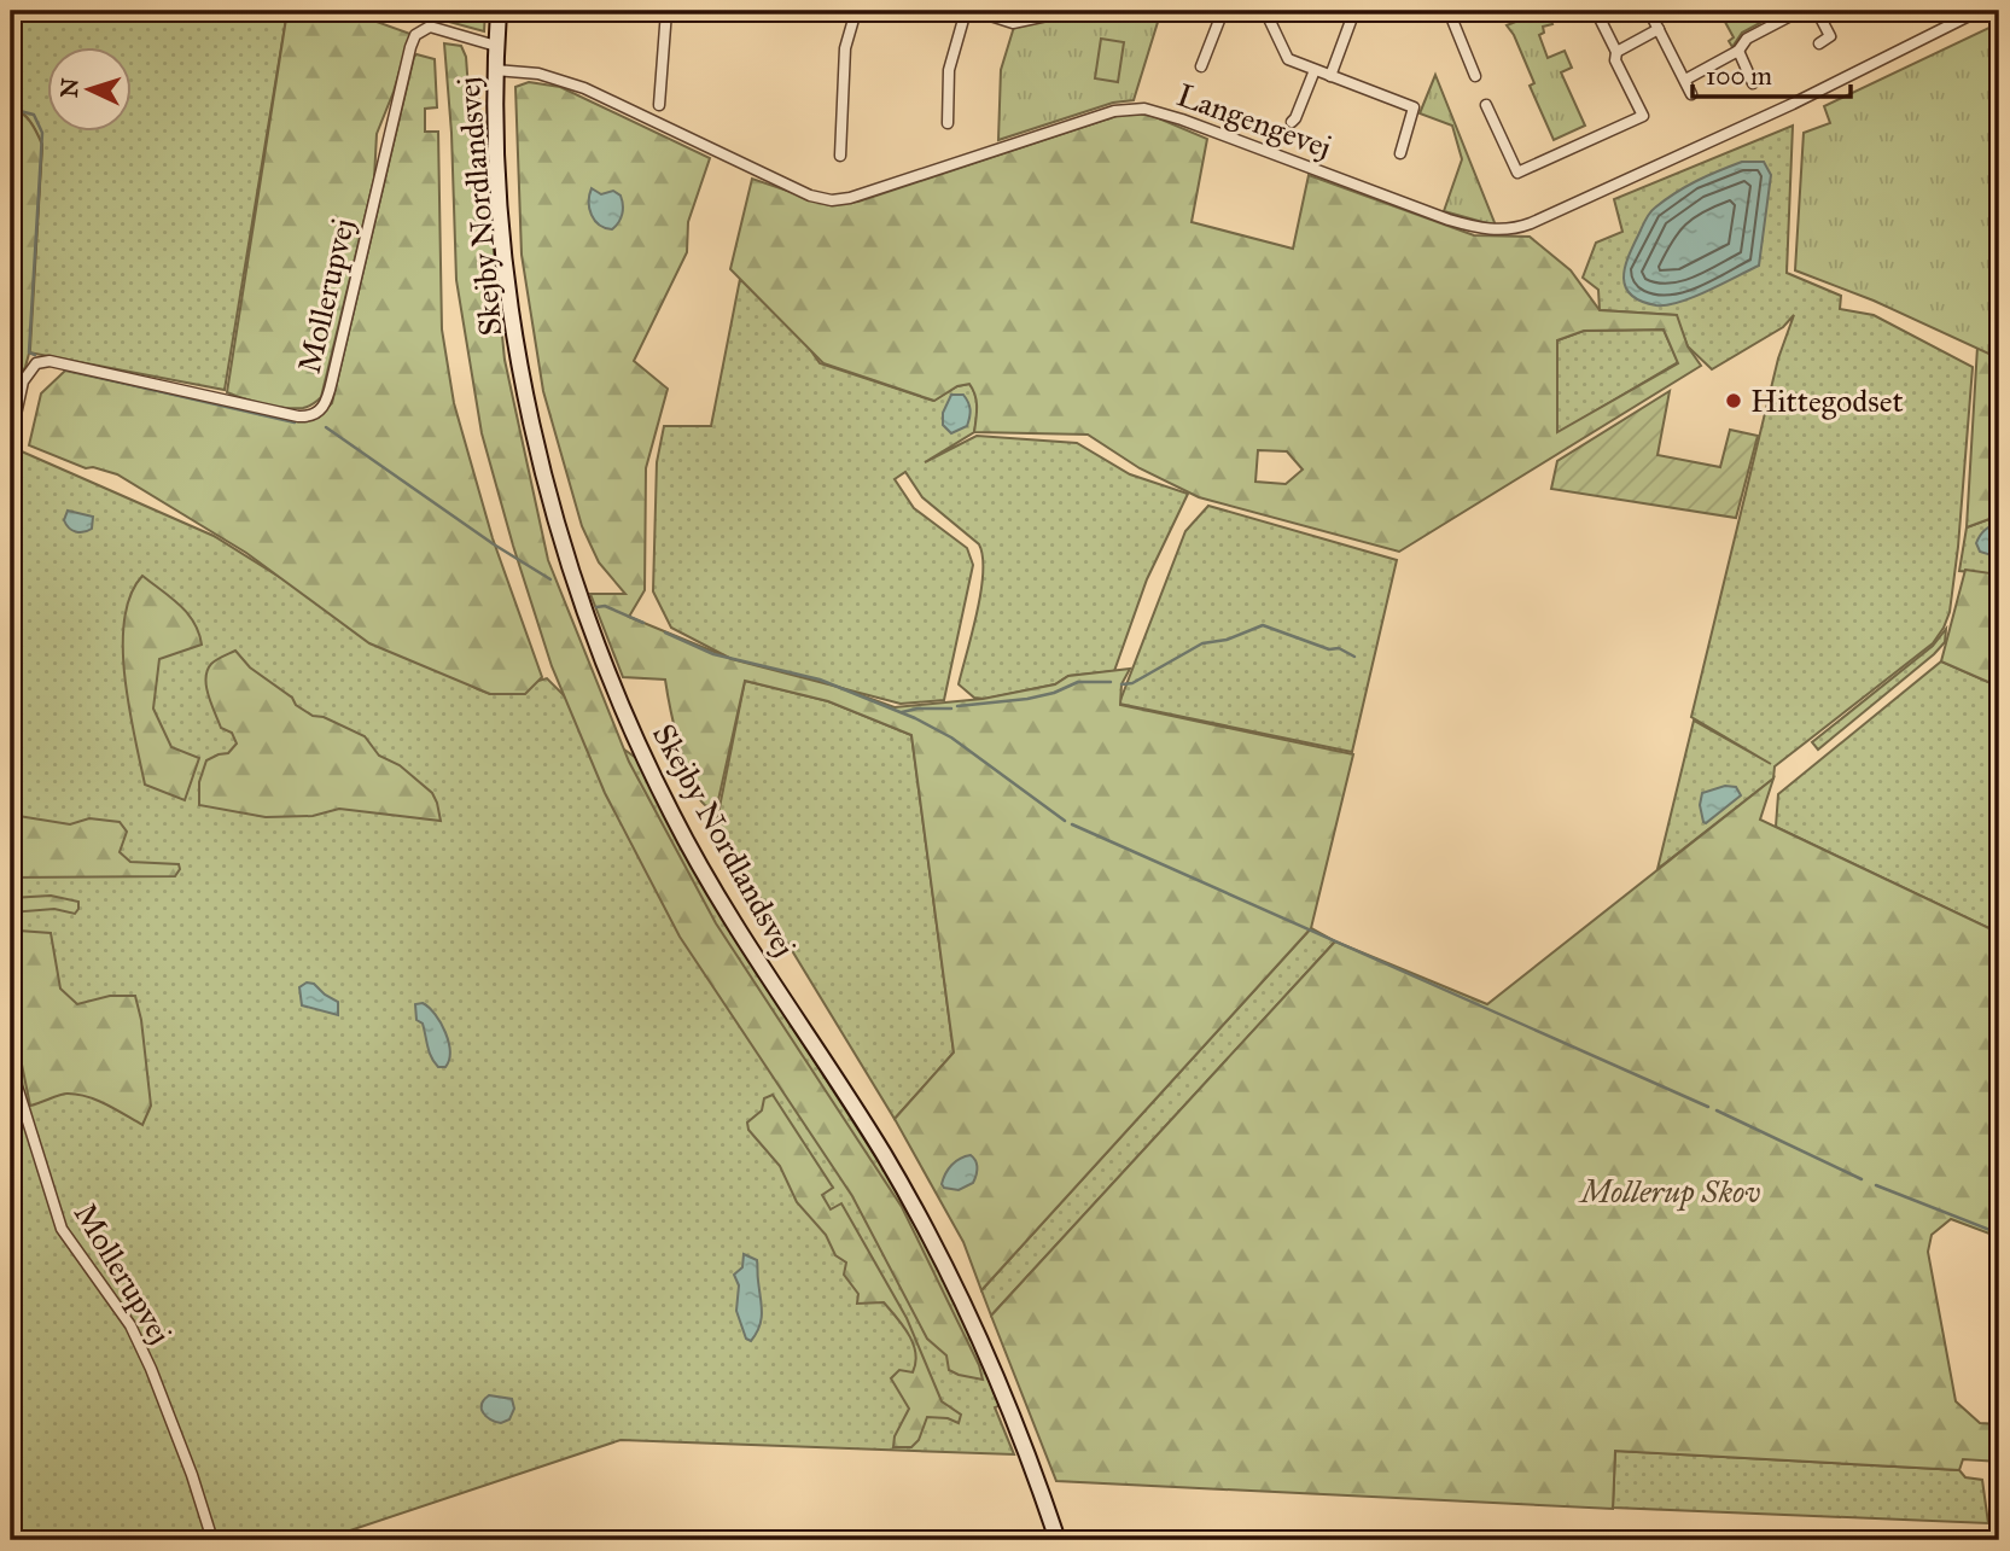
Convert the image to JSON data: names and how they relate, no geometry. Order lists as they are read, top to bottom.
{
  "streets": {
    "street": ["Langengevej", "Skejby Nordlandsvej", "Mollerupvej"]
  },
  "crossings": [
    ["Langengevej", "Skejby Nordlandsvej"],
    ["Skejby Nordlandsvej", "Mollerupvej"]
  ],
  "parks": ["Mollerup Skov"],
  "places": ["Hittegodset"],
  "scale_bar": "100 m",
  "north": "left"
}
